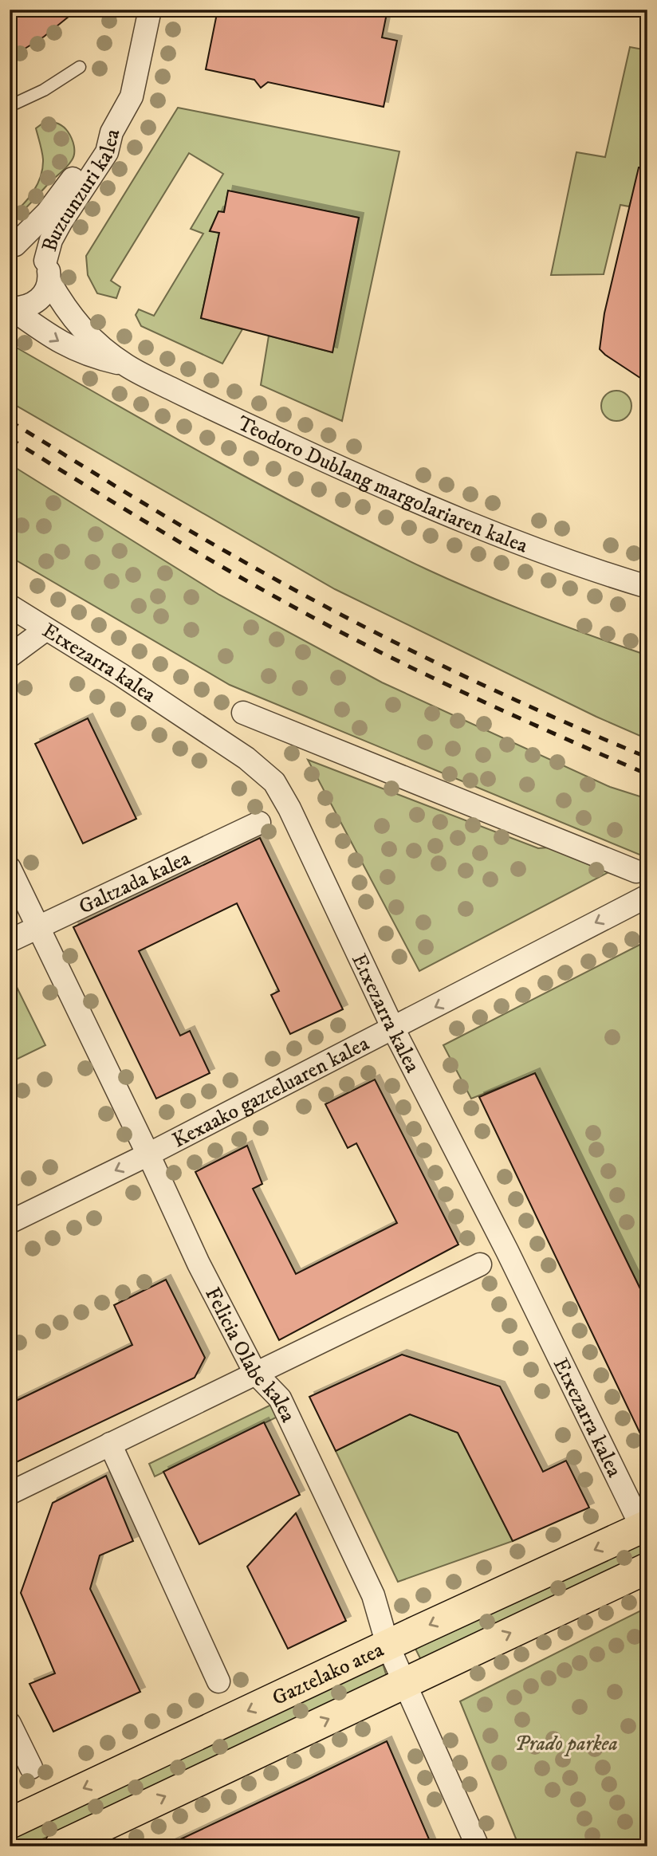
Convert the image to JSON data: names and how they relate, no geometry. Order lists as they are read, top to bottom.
{
  "streets": {
    "main road": ["Gaztelako atea"],
    "street": [
      "Buztunzuri kalea",
      "Teodoro Dublang margolariaren kalea",
      "Etxezarra kalea",
      "Galtzada kalea",
      "Kexaako gazteluaren kalea",
      "Felicia Olabe kalea"
    ]
  },
  "crossings": [
    ["Buztunzuri kalea", "Teodoro Dublang margolariaren kalea"],
    ["Etxezarra kalea", "Kexaako gazteluaren kalea"],
    ["Etxezarra kalea", "Gaztelako atea"],
    ["Galtzada kalea", "Felicia Olabe kalea"],
    ["Kexaako gazteluaren kalea", "Felicia Olabe kalea"],
    ["Felicia Olabe kalea", "Gaztelako atea"]
  ],
  "one_way": ["Kexaako gazteluaren kalea"],
  "parks": ["Prado parkea"]
}
